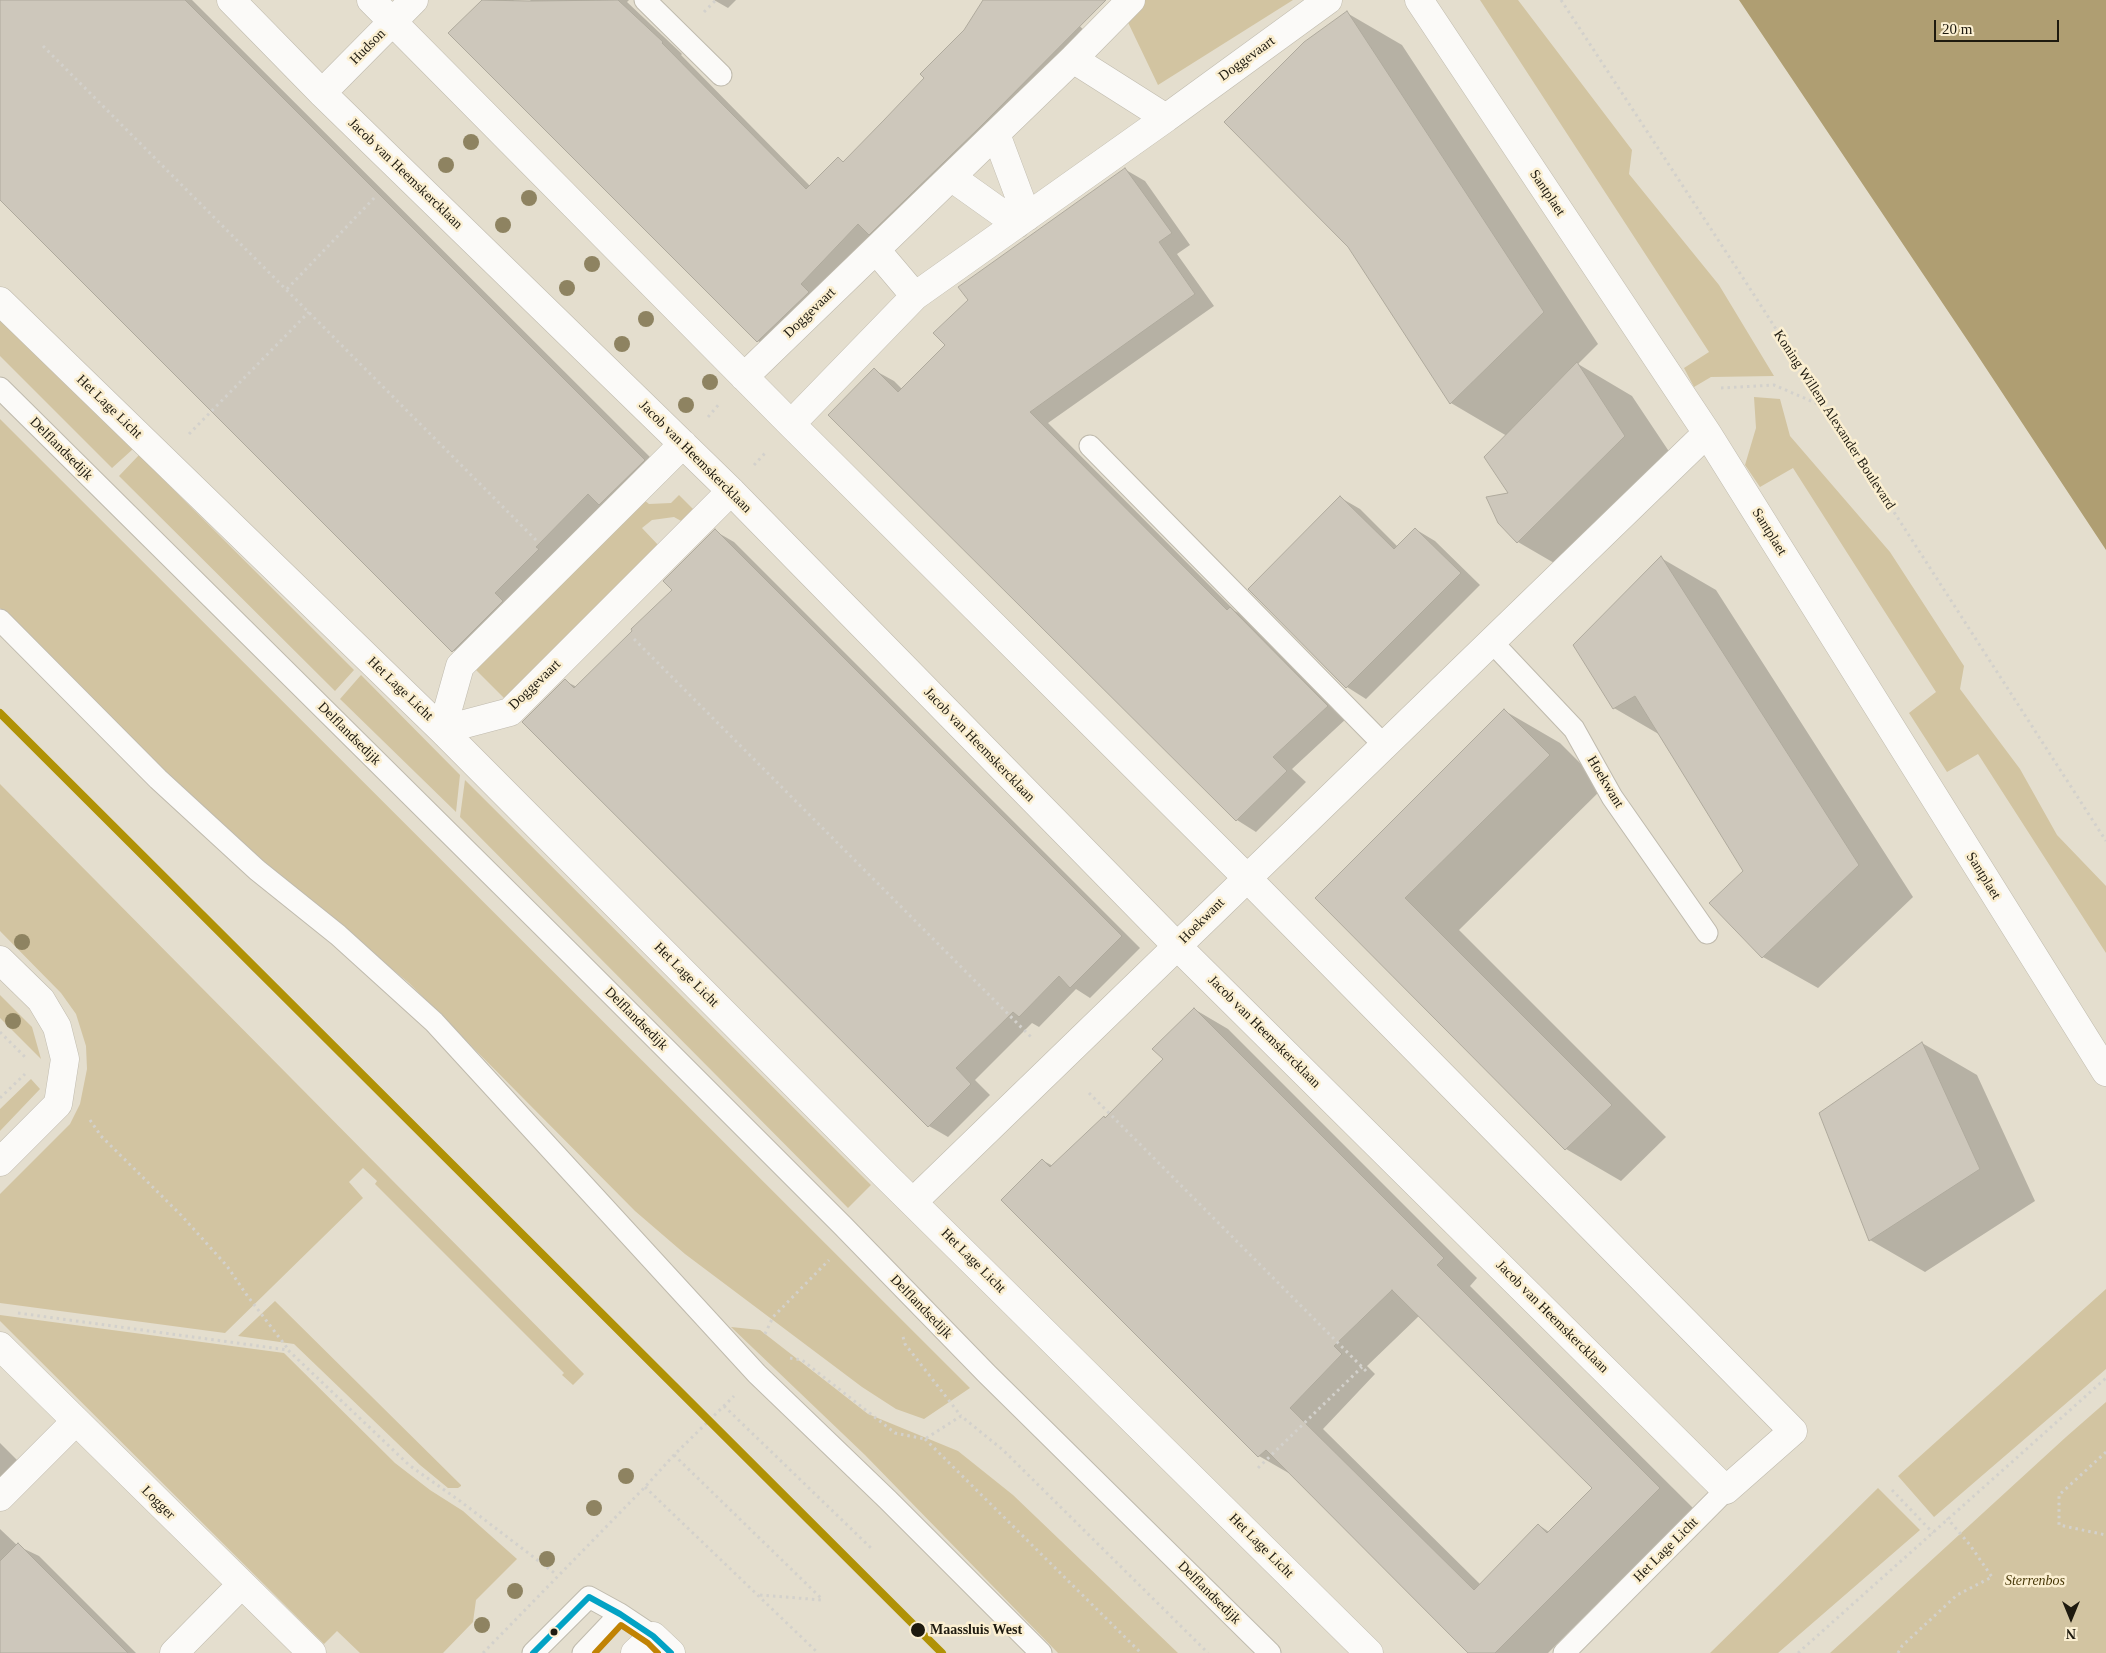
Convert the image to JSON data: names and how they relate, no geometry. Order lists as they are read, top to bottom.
{
  "streets": {
    "street": [
      "Hudson",
      "Doggevaart",
      "Jacob van Heemskercklaan",
      "Santplaet",
      "Het Lage Licht",
      "Hoekwant",
      "Logger"
    ],
    "lane": ["Delflandsedijk"],
    "path": ["Koning Willem Alexander Boulevard"]
  },
  "crossings": [
    ["Hudson", "Jacob van Heemskercklaan"],
    ["Doggevaart", "Jacob van Heemskercklaan"],
    ["Doggevaart", "Het Lage Licht"],
    ["Jacob van Heemskercklaan", "Het Lage Licht"],
    ["Jacob van Heemskercklaan", "Hoekwant"],
    ["Santplaet", "Hoekwant"],
    ["Het Lage Licht", "Hoekwant"]
  ],
  "parks": ["Sterrenbos"],
  "places": ["Maassluis West"],
  "scale_bar": "20 m",
  "north": "bottom"
}
